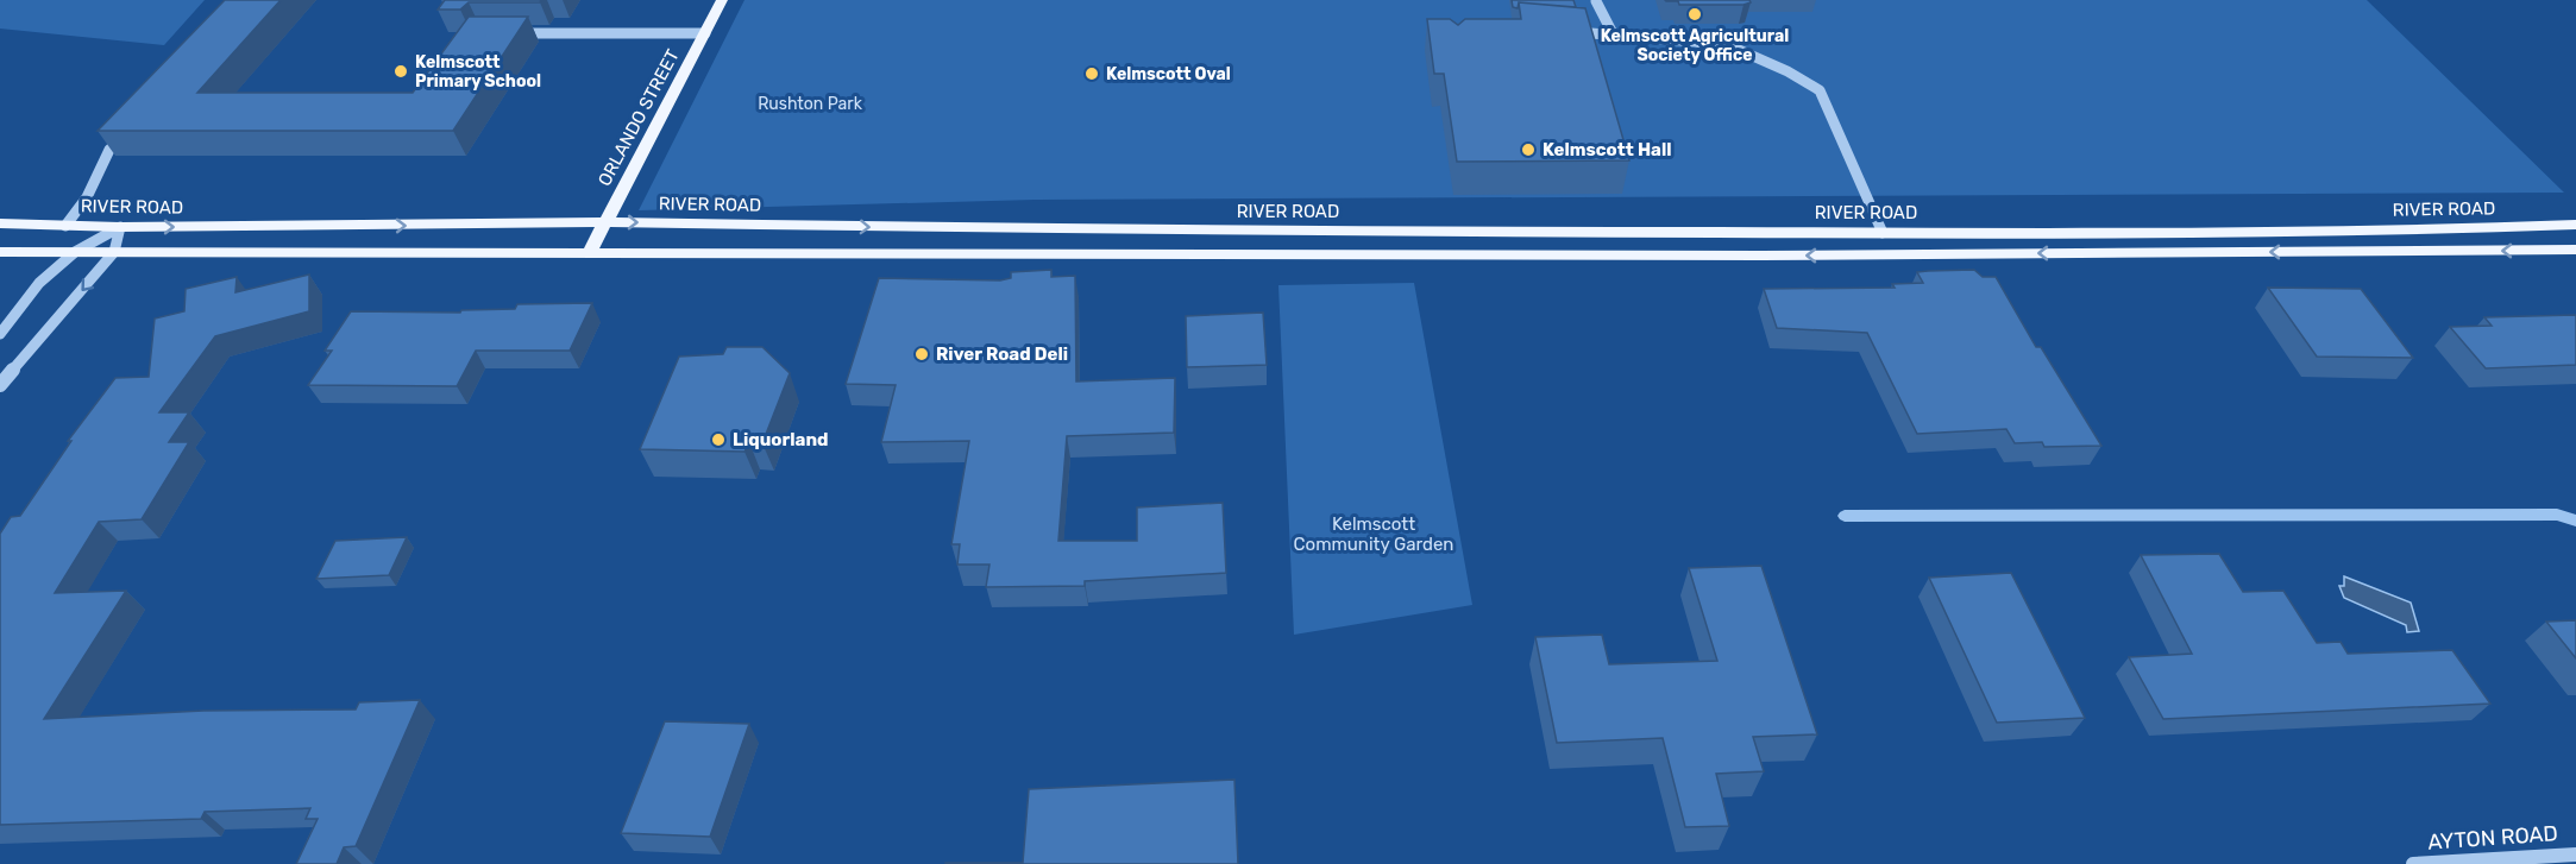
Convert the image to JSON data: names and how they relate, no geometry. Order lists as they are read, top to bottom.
{
  "streets": {
    "main road": ["ORLANDO STREET", "RIVER ROAD"],
    "street": ["AYTON ROAD"]
  },
  "crossings": [
    ["ORLANDO STREET", "RIVER ROAD"]
  ],
  "parks": ["Rushton Park", "Kelmscott Community Garden"],
  "places": [
    "Kelmscott Agricultural Society Office",
    "Kelmscott Primary School",
    "Kelmscott Oval",
    "Kelmscott Hall",
    "River Road Deli",
    "Liquorland"
  ]
}
